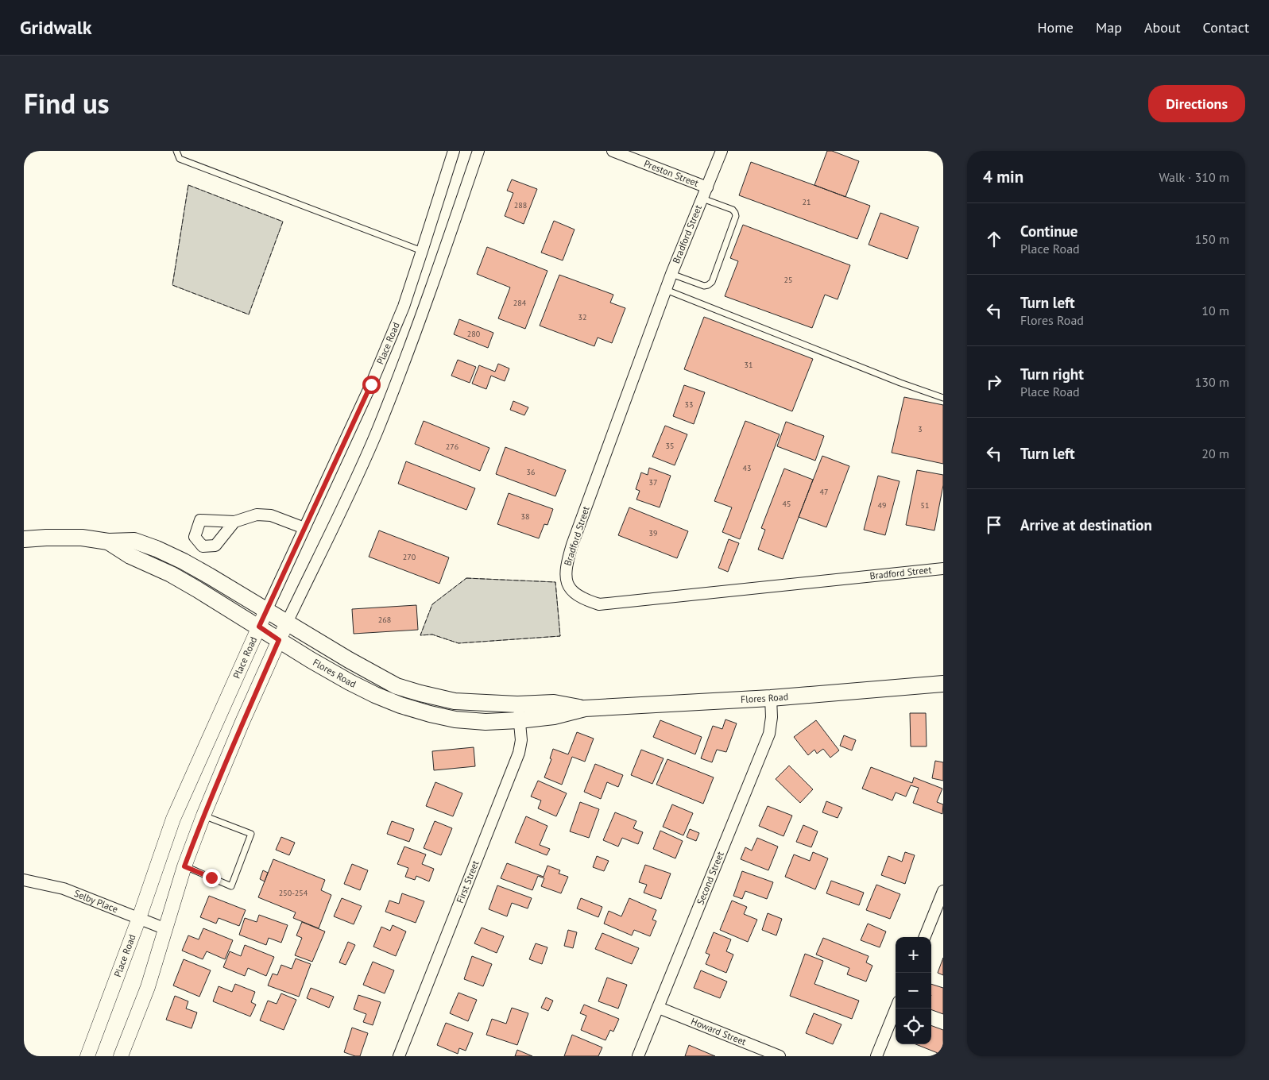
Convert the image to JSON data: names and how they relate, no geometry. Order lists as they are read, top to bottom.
{
  "streets": {
    "main road": ["Flores Road"],
    "street": [
      "Preston Street",
      "Bradford Street",
      "Place Road",
      "Second Street",
      "First Street",
      "Selby Place",
      "Howard Street"
    ]
  },
  "crossings": [
    ["Preston Street", "Bradford Street"],
    ["Place Road", "Flores Road"],
    ["Place Road", "Selby Place"],
    ["Flores Road", "Second Street"],
    ["Flores Road", "First Street"],
    ["Second Street", "Howard Street"]
  ],
  "house_numbers": [
    "21",
    "288",
    "25",
    "284",
    "32",
    "280",
    "31",
    "33",
    "3",
    "35",
    "276",
    "43",
    "36",
    "37",
    "47",
    "45",
    "49",
    "51",
    "38",
    "39",
    "270",
    "268",
    "250-254"
  ],
  "page": {
    "header": "Gridwalk",
    "nav": [
      "Home",
      "Map",
      "About",
      "Contact"
    ],
    "title": "Find us",
    "buttons": "Directions",
    "heading": ["4 min", "Walk · 310 m"],
    "list": [
      ["Continue", "Place Road", "150 m"],
      ["Turn left", "Flores Road", "10 m"],
      ["Turn right", "Place Road", "130 m"],
      ["Turn left", "20 m"],
      "Arrive at destination"
    ],
    "map_buttons": ["+", "−"]
  }
}
